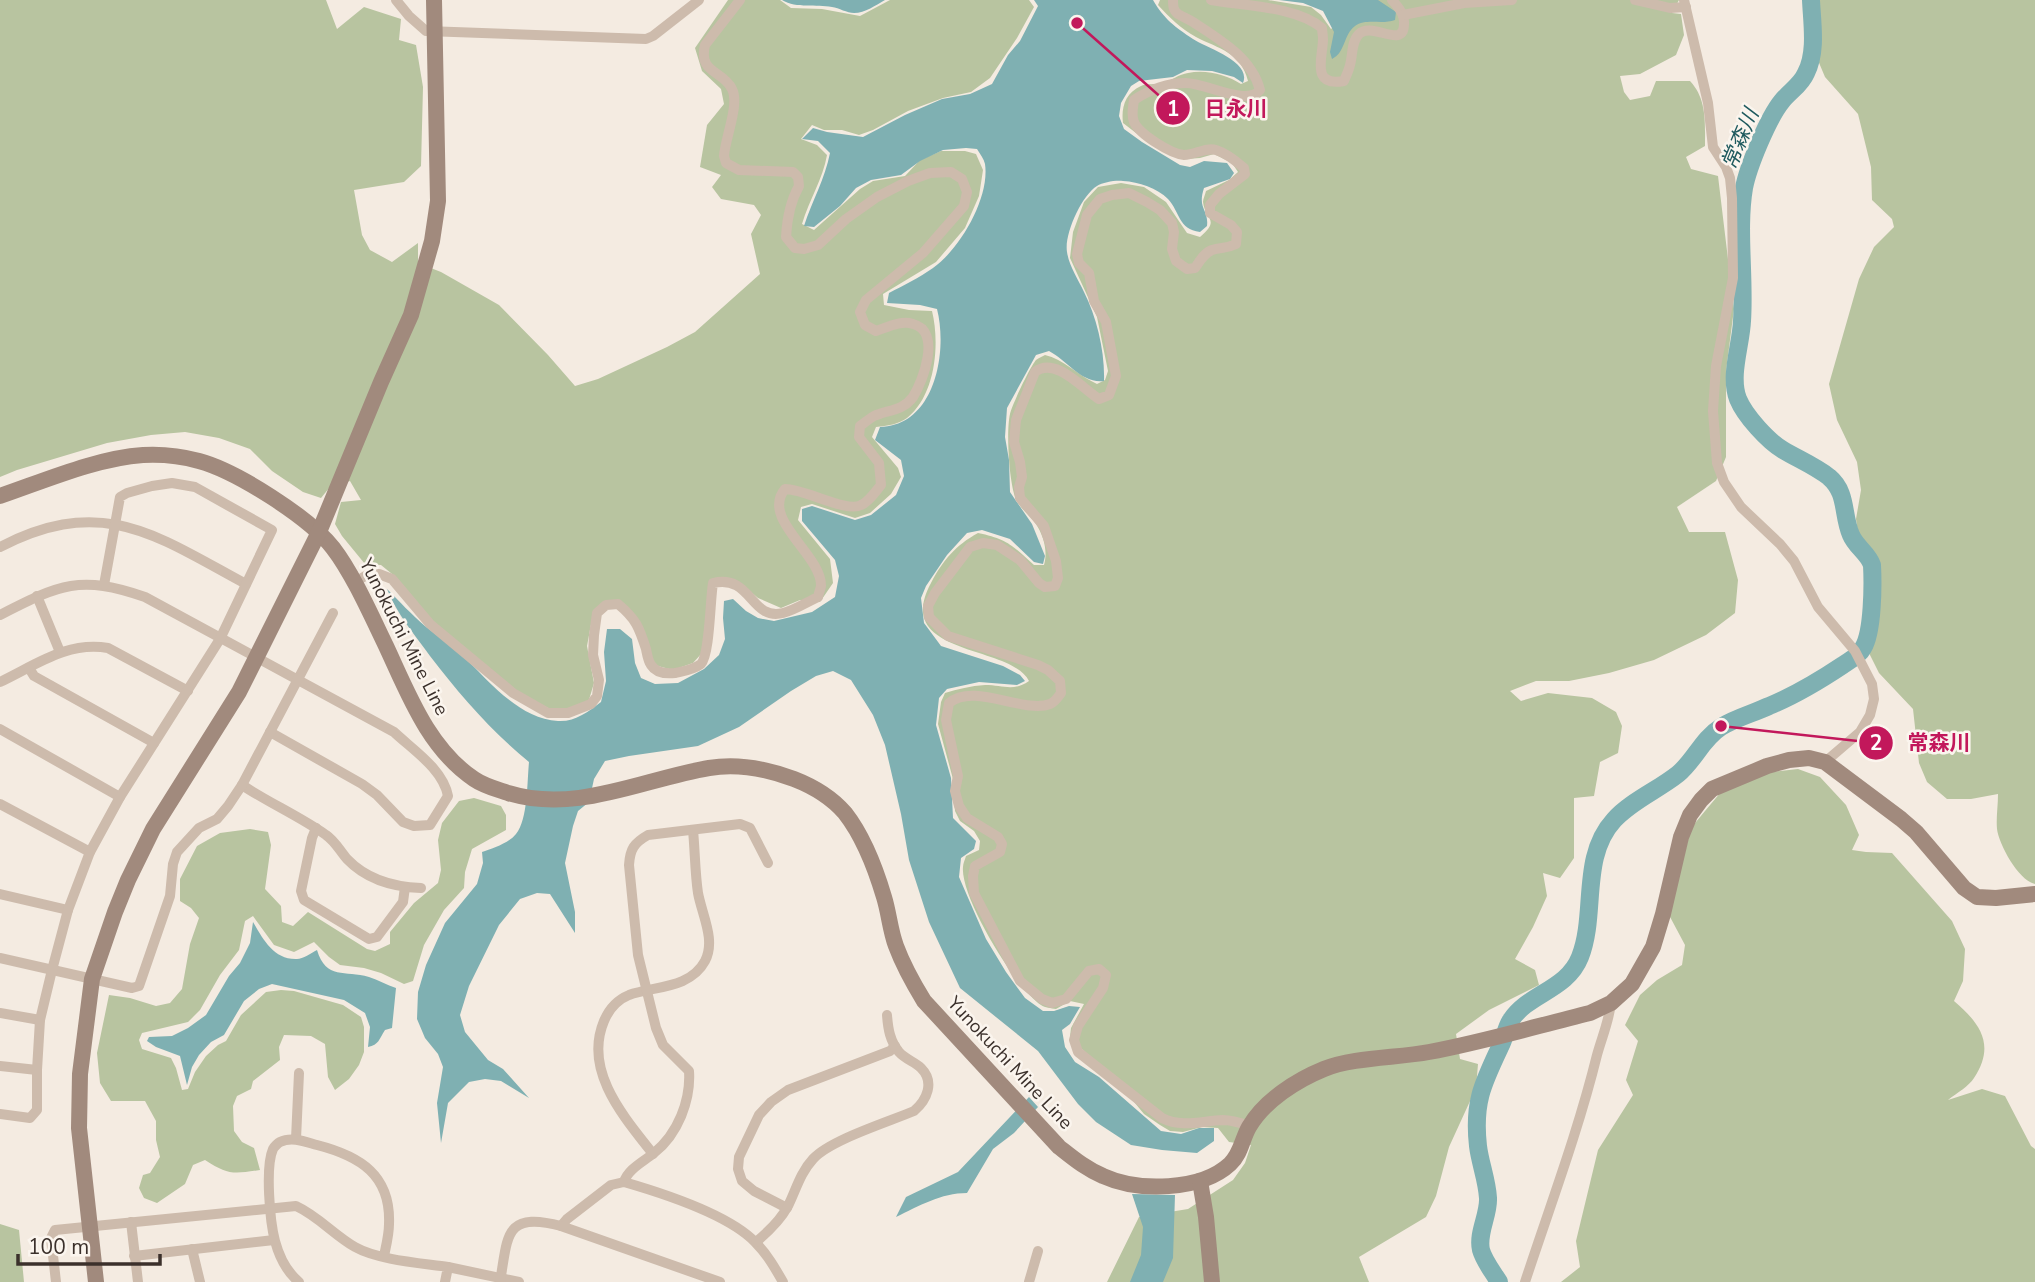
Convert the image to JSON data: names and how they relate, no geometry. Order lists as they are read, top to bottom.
{
  "streets": {
    "main road": ["Yunokuchi Mine Line"]
  },
  "water": ["常森川"],
  "places": ["日永川", "常森川"],
  "scale_bar": "100 m"
}
